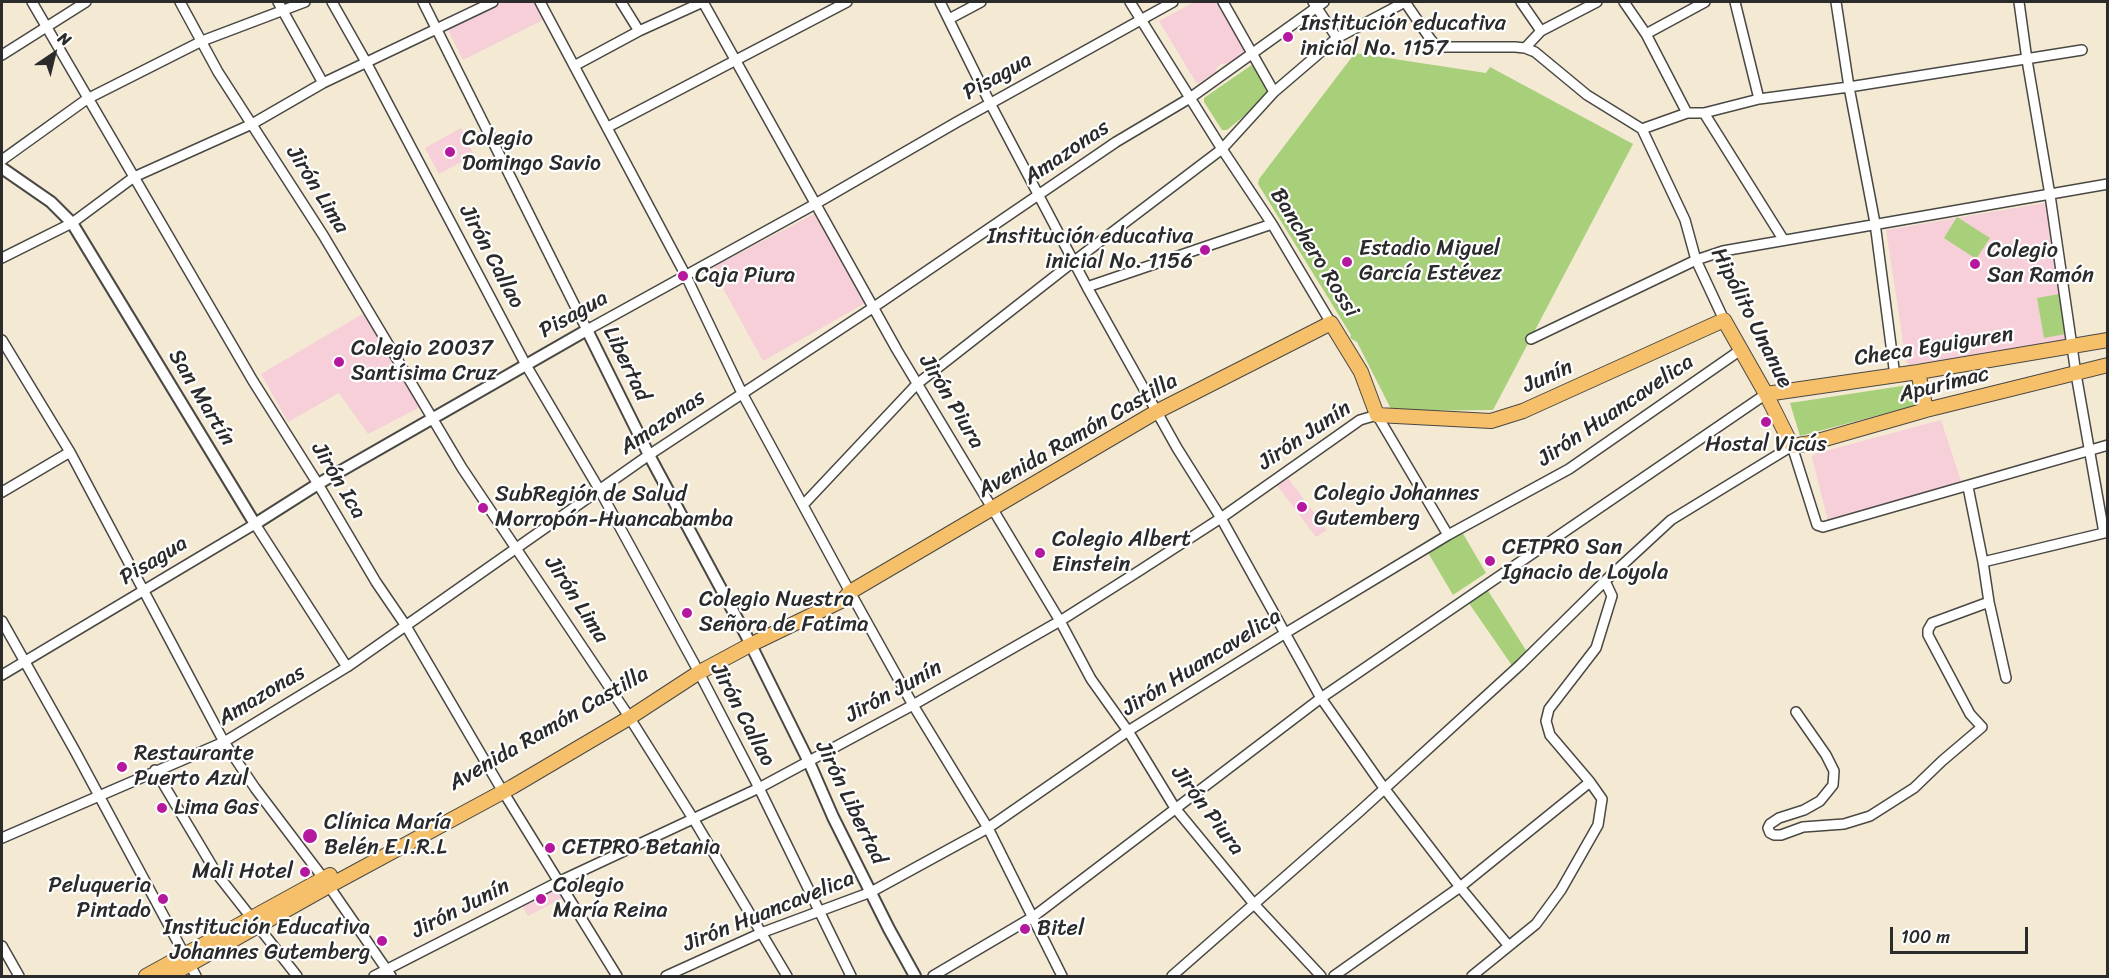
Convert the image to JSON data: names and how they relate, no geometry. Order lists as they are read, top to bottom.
{
  "streets": {
    "main road": [
      "Banchero Rossi",
      "Hipólito Unanue",
      "Checa Eguiguren",
      "Junín",
      "Apurímac",
      "Avenida Ramón Castilla"
    ],
    "street": [
      "Pisagua",
      "Amazonas",
      "Jirón Lima",
      "Jirón Callao",
      "Libertad",
      "San Martín",
      "Jirón Piura",
      "Jirón Huancavelica",
      "Jirón Junín",
      "Jirón Ica",
      "Jirón Libertad"
    ]
  },
  "crossings": [
    ["Pisagua", "Jirón Lima"],
    ["Pisagua", "Banchero Rossi"],
    ["Pisagua", "Jirón Callao"],
    ["Pisagua", "Libertad"],
    ["Pisagua", "San Martín"],
    ["Pisagua", "Jirón Piura"],
    ["Pisagua", "Jirón Ica"],
    ["Amazonas", "Jirón Lima"],
    ["Amazonas", "Banchero Rossi"],
    ["Amazonas", "Jirón Callao"],
    ["Amazonas", "Libertad"],
    ["Amazonas", "San Martín"],
    ["Amazonas", "Jirón Piura"],
    ["Amazonas", "Jirón Ica"],
    ["Jirón Lima", "Jirón Huancavelica"],
    ["Jirón Lima", "Avenida Ramón Castilla"],
    ["Jirón Lima", "Jirón Junín"],
    ["Banchero Rossi", "Junín"],
    ["Banchero Rossi", "Jirón Huancavelica"],
    ["Banchero Rossi", "Avenida Ramón Castilla"],
    ["Banchero Rossi", "Jirón Junín"],
    ["Jirón Callao", "Jirón Huancavelica"],
    ["Jirón Callao", "Avenida Ramón Castilla"],
    ["Jirón Callao", "Jirón Junín"],
    ["Hipólito Unanue", "Checa Eguiguren"],
    ["Hipólito Unanue", "Junín"],
    ["Hipólito Unanue", "Apurímac"],
    ["Hipólito Unanue", "Jirón Huancavelica"],
    ["Libertad", "Avenida Ramón Castilla"],
    ["Libertad", "Jirón Libertad"],
    ["Junín", "Jirón Junín"],
    ["Jirón Piura", "Jirón Huancavelica"],
    ["Jirón Piura", "Avenida Ramón Castilla"],
    ["Jirón Piura", "Jirón Junín"],
    ["Jirón Huancavelica", "Jirón Libertad"],
    ["Avenida Ramón Castilla", "Jirón Ica"],
    ["Avenida Ramón Castilla", "Jirón Libertad"],
    ["Jirón Junín", "Jirón Ica"],
    ["Jirón Junín", "Jirón Libertad"]
  ],
  "places": [
    "Institución educativa inicial No. 1157",
    "Colegio Domingo Savio",
    "Institución educativa inicial No. 1156",
    "Estadio Miguel García Estévez",
    "Colegio San Ramón",
    "Caja Piura",
    "Colegio 20037 Santísima Cruz",
    "Hostal Vicús",
    "Colegio Johannes Gutemberg",
    "SubRegión de Salud Morropón-Huancabamba",
    "Colegio Albert Einstein",
    "CETPRO San Ignacio de Loyola",
    "Colegio Nuestra Señora de Fatima",
    "Restaurante Puerto Azul",
    "Lima Gas",
    "Clínica María Belén E.I.R.L",
    "CETPRO Betania",
    "Mali Hotel",
    "Peluqueria Pintado",
    "Colegio María Reina",
    "Bitel",
    "Institución Educativa Johannes Gutemberg"
  ],
  "scale_bar": "100 m",
  "north": "top right"
}
